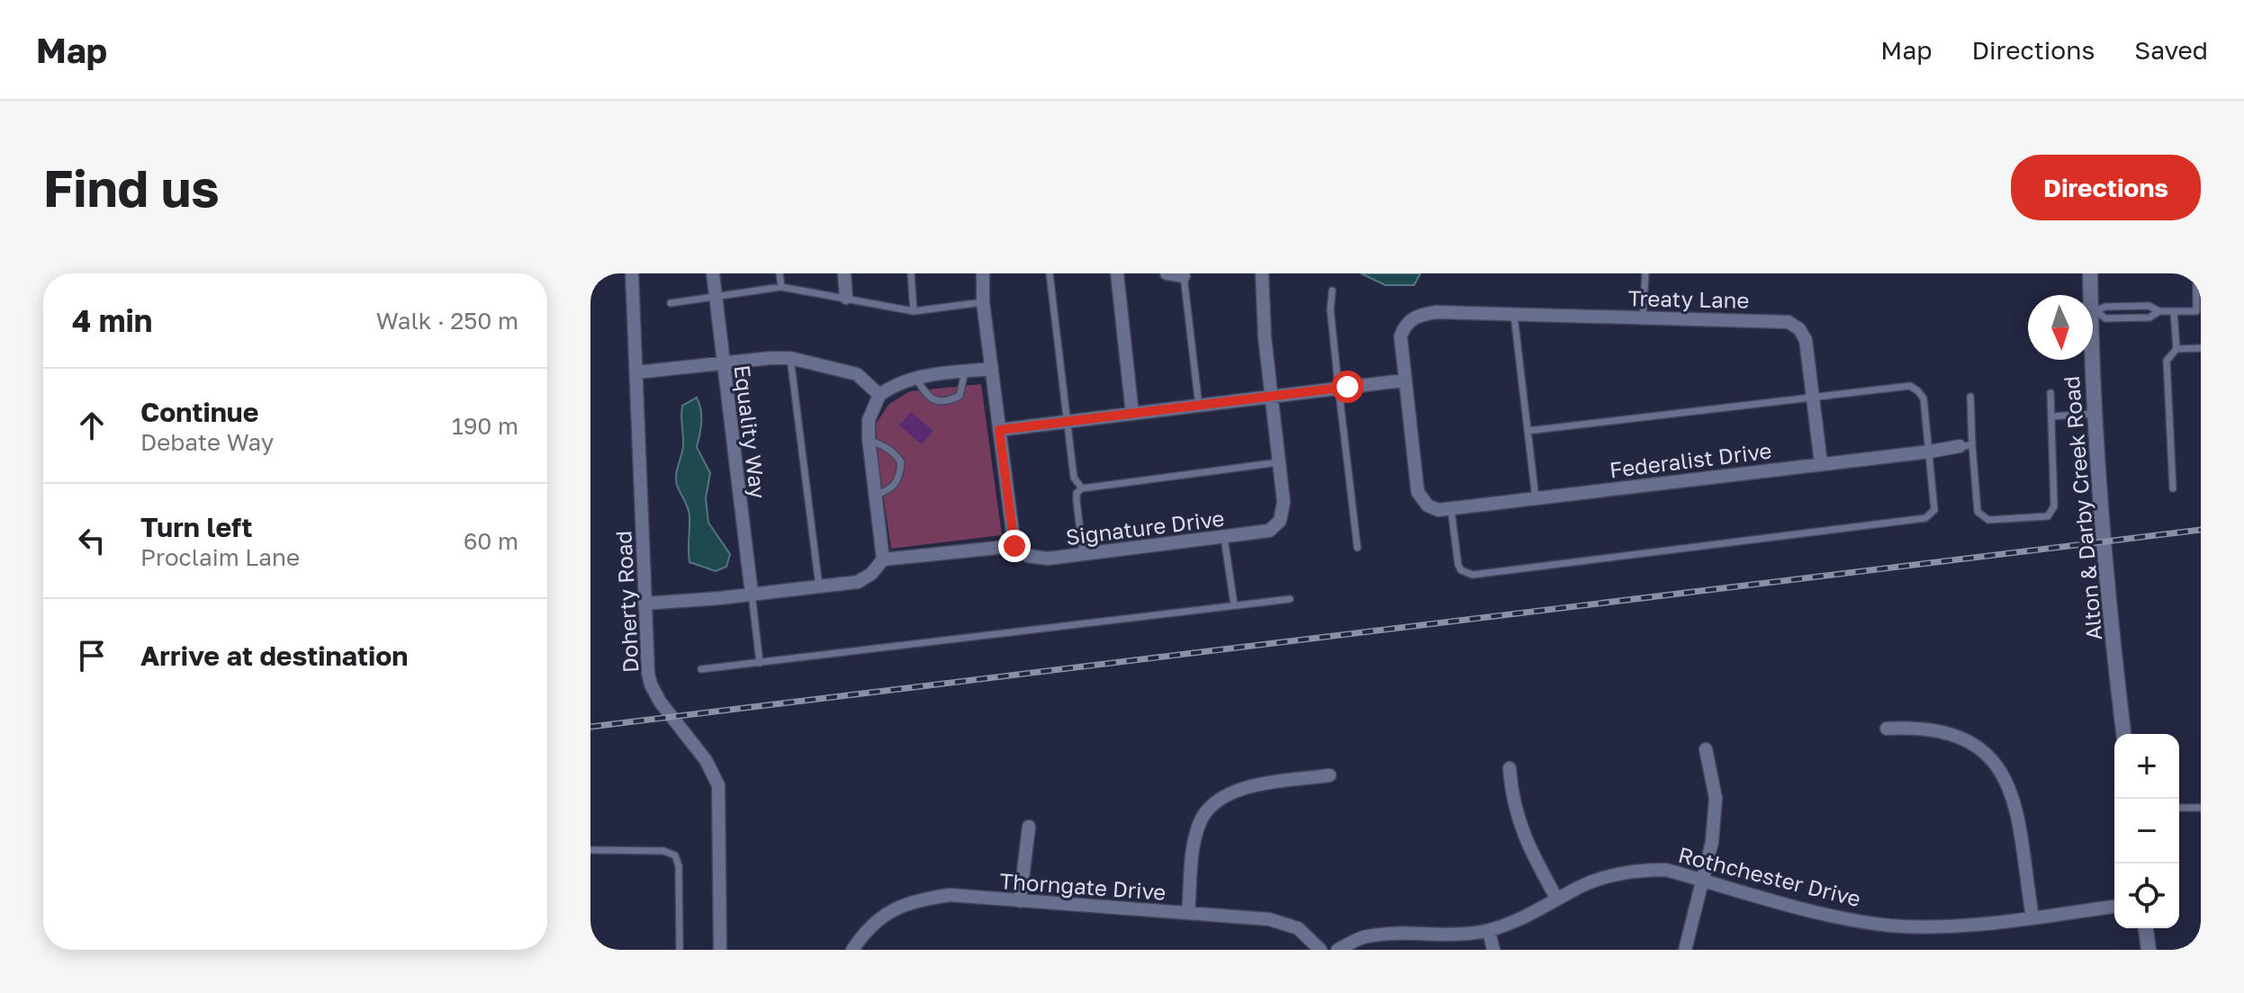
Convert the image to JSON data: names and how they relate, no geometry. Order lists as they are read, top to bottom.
{
  "streets": {
    "street": [
      "Treaty Lane",
      "Equality Way",
      "Federalist Drive",
      "Alton & Darby Creek Road",
      "Signature Drive",
      "Doherty Road",
      "Rothchester Drive",
      "Thorngate Drive"
    ]
  },
  "crossings": [
    ["Treaty Lane", "Federalist Drive"]
  ],
  "north": "bottom",
  "page": {
    "header": "Map",
    "nav": ["Map", "Directions", "Saved"],
    "buttons": "Directions",
    "title": "Find us",
    "heading": ["4 min", "Walk · 250 m"],
    "list": [
      ["Continue", "Debate Way", "190 m"],
      ["Turn left", "Proclaim Lane", "60 m"],
      "Arrive at destination"
    ],
    "map_buttons": ["+", "−"]
  }
}
